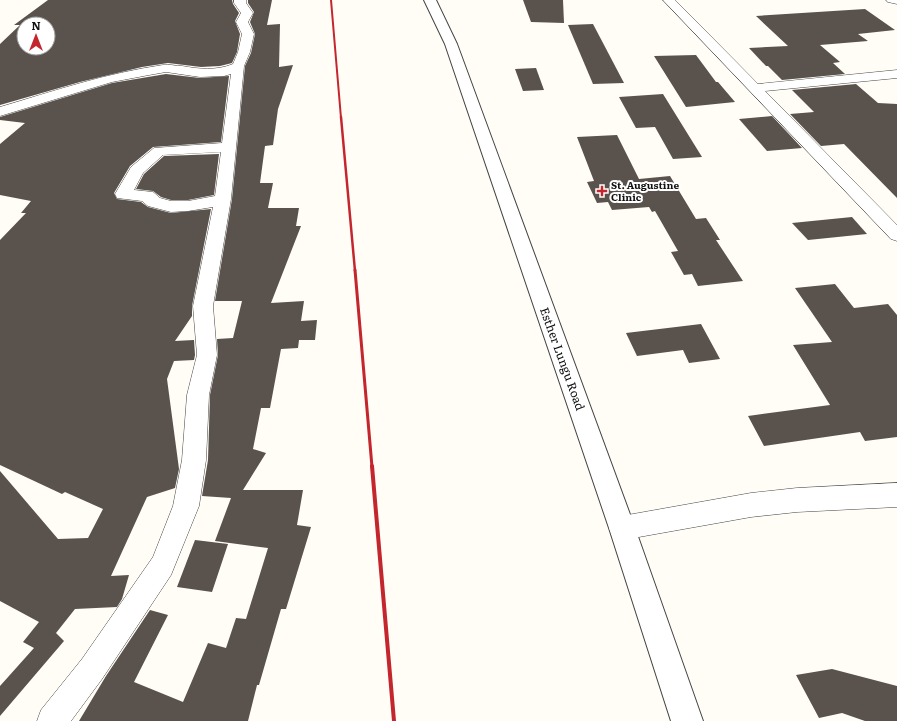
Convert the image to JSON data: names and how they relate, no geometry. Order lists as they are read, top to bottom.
{
  "streets": {
    "street": ["Esther Lungu Road"]
  },
  "places": {
    "health": ["St. Augustine Clinic"]
  },
  "north": "top"
}
